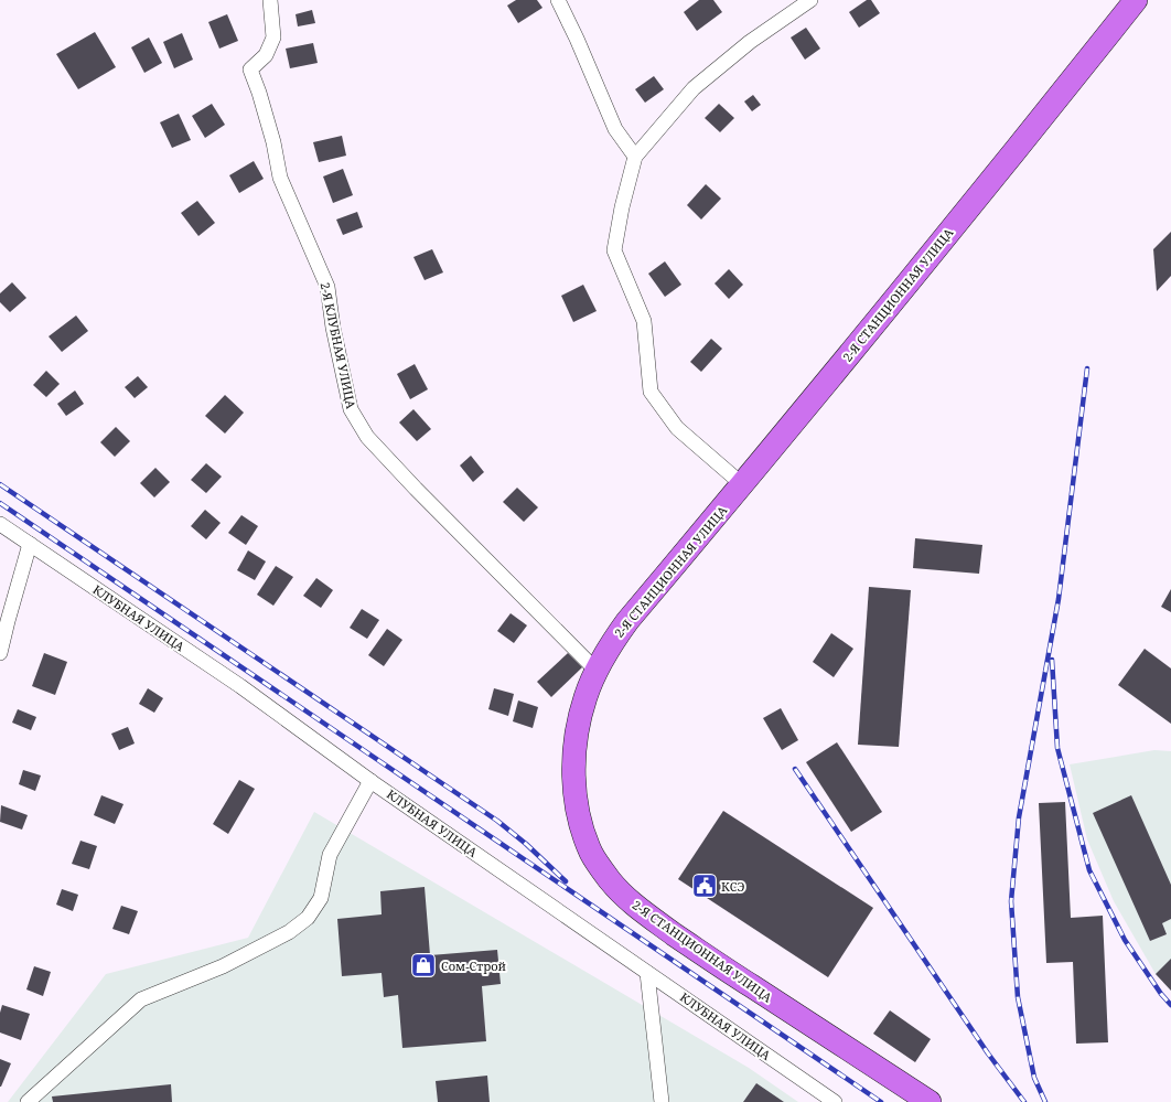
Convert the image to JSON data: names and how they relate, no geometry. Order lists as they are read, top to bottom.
{
  "streets": {
    "main road": ["2-Я СТАНЦИОННАЯ УЛИЦА"],
    "street": ["2-Я КЛУБНАЯ УЛИЦА", "КЛУБНАЯ УЛИЦА"]
  },
  "crossings": [
    ["2-Я СТАНЦИОННАЯ УЛИЦА", "2-Я КЛУБНАЯ УЛИЦА"]
  ],
  "places": {
    "public building": ["КСЭ"],
    "shop": ["Сом-Строй"]
  }
}
